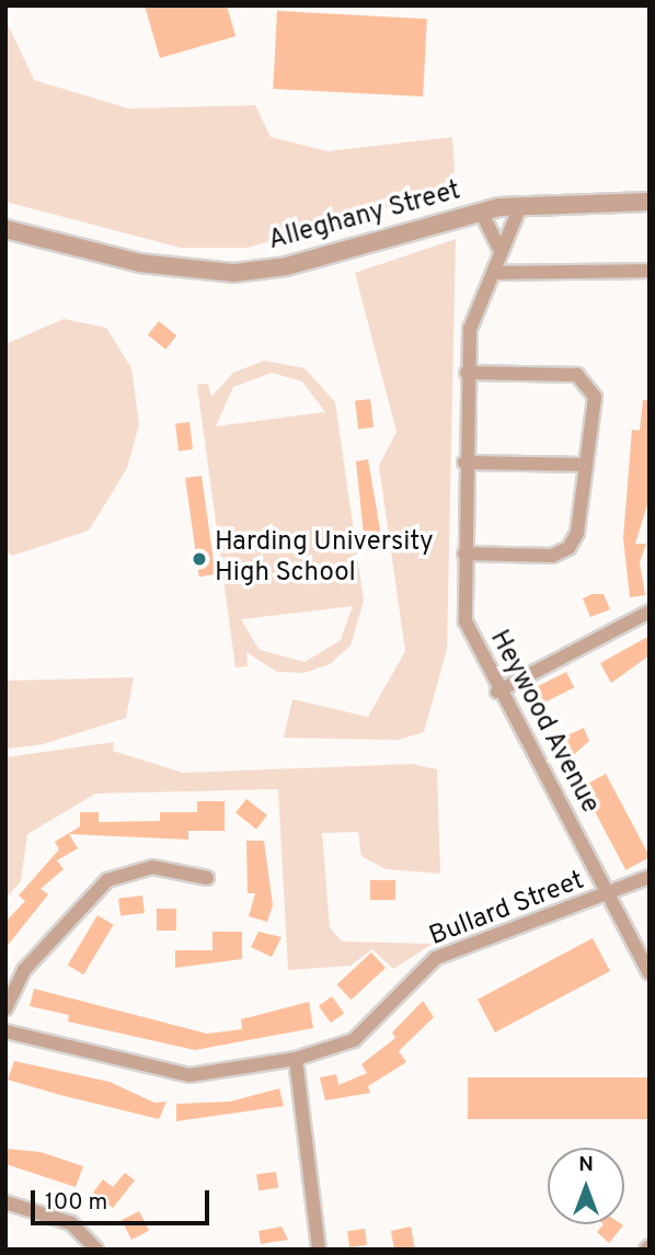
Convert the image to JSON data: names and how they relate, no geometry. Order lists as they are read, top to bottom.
{
  "streets": {
    "street": ["Alleghany Street", "Heywood Avenue", "Bullard Street"]
  },
  "crossings": [
    ["Alleghany Street", "Heywood Avenue"],
    ["Heywood Avenue", "Bullard Street"]
  ],
  "places": ["Harding University High School"],
  "scale_bar": "100 m",
  "north": "top"
}
